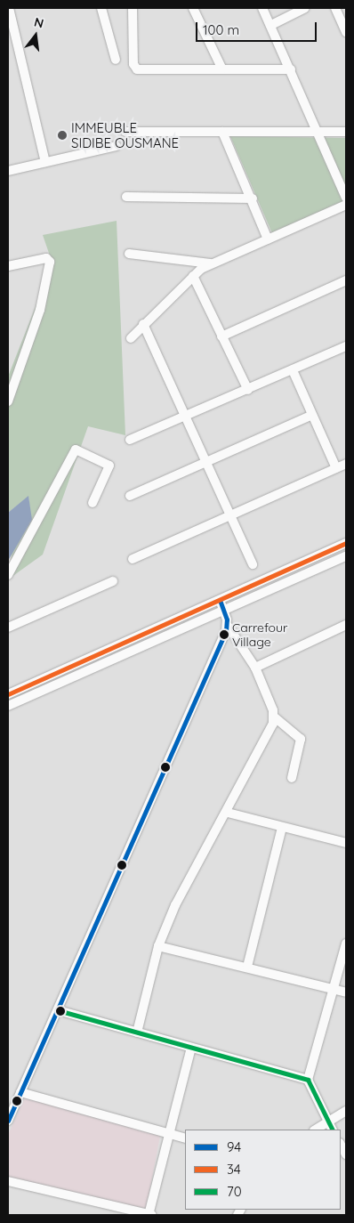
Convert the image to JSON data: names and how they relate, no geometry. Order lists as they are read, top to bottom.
{
  "places": ["IMMEUBLE SIDIBE OUSMANE", "Carrefour Village"],
  "lines": ["transit line 34", "transit line 94", "transit line 70"],
  "legend": ["94", "34", "70"],
  "scale_bar": "100 m",
  "north": "top"
}
